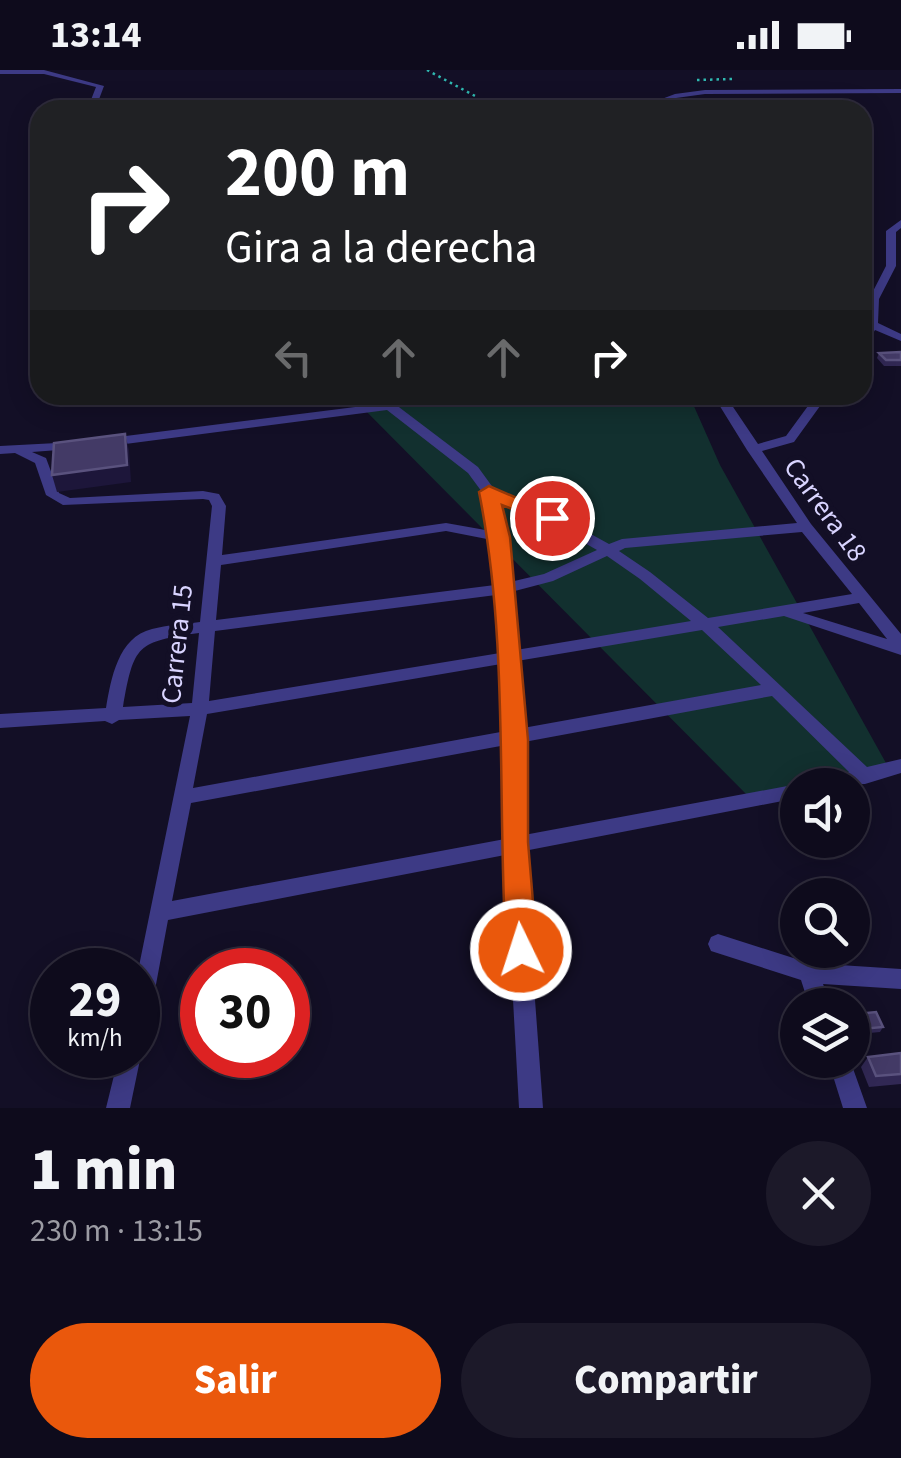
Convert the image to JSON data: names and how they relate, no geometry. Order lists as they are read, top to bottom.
{
  "streets": {
    "street": ["Carrera 18", "Carrera 15"]
  },
  "page": {
    "status": "13:14",
    "turn": ["200 m", "Gira a la derecha"],
    "speed": "29 km/h",
    "limit": "30",
    "heading": ["1 min", "230 m · 13:15"],
    "buttons": ["Salir", "Compartir"]
  }
}
